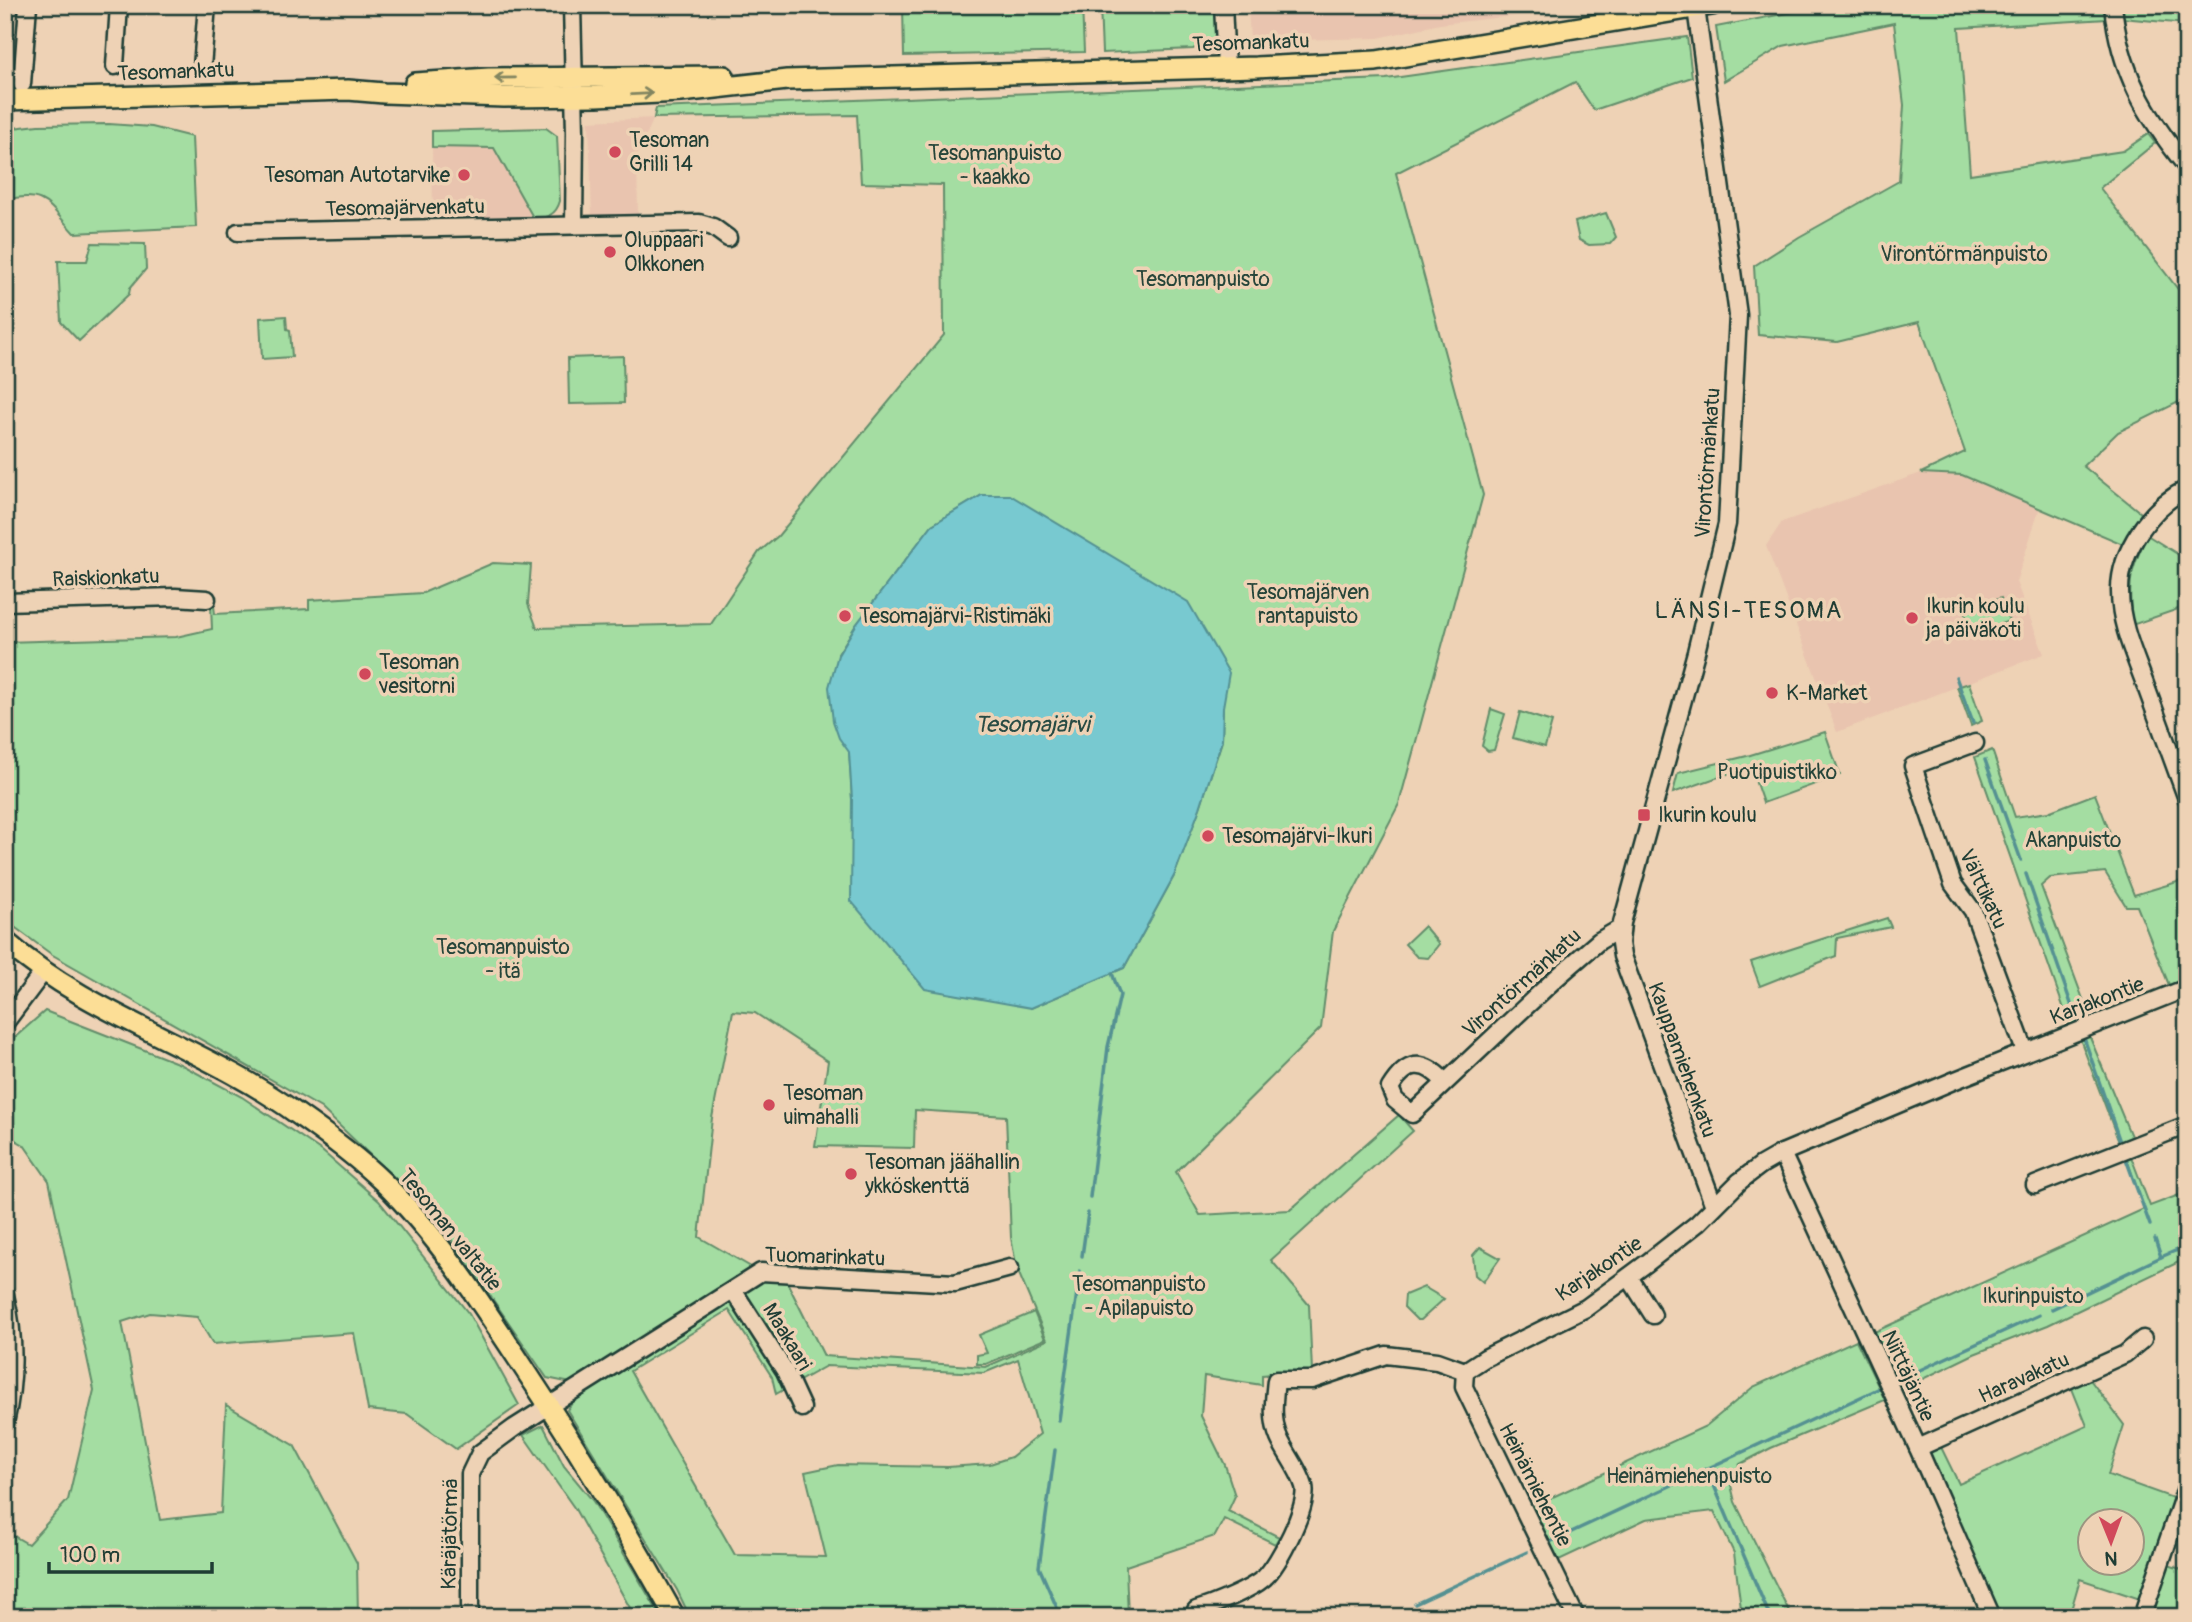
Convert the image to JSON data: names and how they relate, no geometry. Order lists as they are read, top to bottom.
{
  "streets": {
    "main road": ["Tesomankatu", "Tesoman valtatie"],
    "street": [
      "Tesomajärvenkatu",
      "Virontörmänkatu",
      "Raiskionkatu",
      "Välttikatu",
      "Karjakontie",
      "Kauppamiehenkatu",
      "Tuomarinkatu",
      "Maakaari",
      "Niittäjäntie",
      "Haravakatu",
      "Heinämiehentie",
      "Käräjätörmä"
    ]
  },
  "crossings": [
    ["Tesomankatu", "Virontörmänkatu"],
    ["Virontörmänkatu", "Kauppamiehenkatu"],
    ["Välttikatu", "Karjakontie"],
    ["Karjakontie", "Kauppamiehenkatu"],
    ["Karjakontie", "Niittäjäntie"],
    ["Karjakontie", "Heinämiehentie"],
    ["Tesoman valtatie", "Tuomarinkatu"],
    ["Tesoman valtatie", "Käräjätörmä"],
    ["Tuomarinkatu", "Maakaari"],
    ["Tuomarinkatu", "Käräjätörmä"],
    ["Niittäjäntie", "Haravakatu"]
  ],
  "districts": ["LÄNSI-TESOMA"],
  "water": ["Tesomajärvi"],
  "parks": [
    "Tesomanpuisto - kaakko",
    "Virontörmänpuisto",
    "Tesomanpuisto",
    "Tesomajärven rantapuisto",
    "Puotipuistikko",
    "Akanpuisto",
    "Tesomanpuisto - itä",
    "Tesomanpuisto - Apilapuisto",
    "Ikurinpuisto",
    "Heinämiehenpuisto"
  ],
  "places": {
    "other": [
      "Tesoman Grilli 14",
      "Tesoman Autotarvike",
      "Oluppaari Olkkonen",
      "Tesomajärvi-Ristimäki",
      "Ikurin koulu ja päiväkoti",
      "Tesoman vesitorni",
      "K-Market",
      "Tesomajärvi-Ikuri",
      "Tesoman uimahalli",
      "Tesoman jäähallin ykköskenttä"
    ],
    "transit": ["Ikurin koulu"]
  },
  "scale_bar": "100 m",
  "north": "bottom"
}
